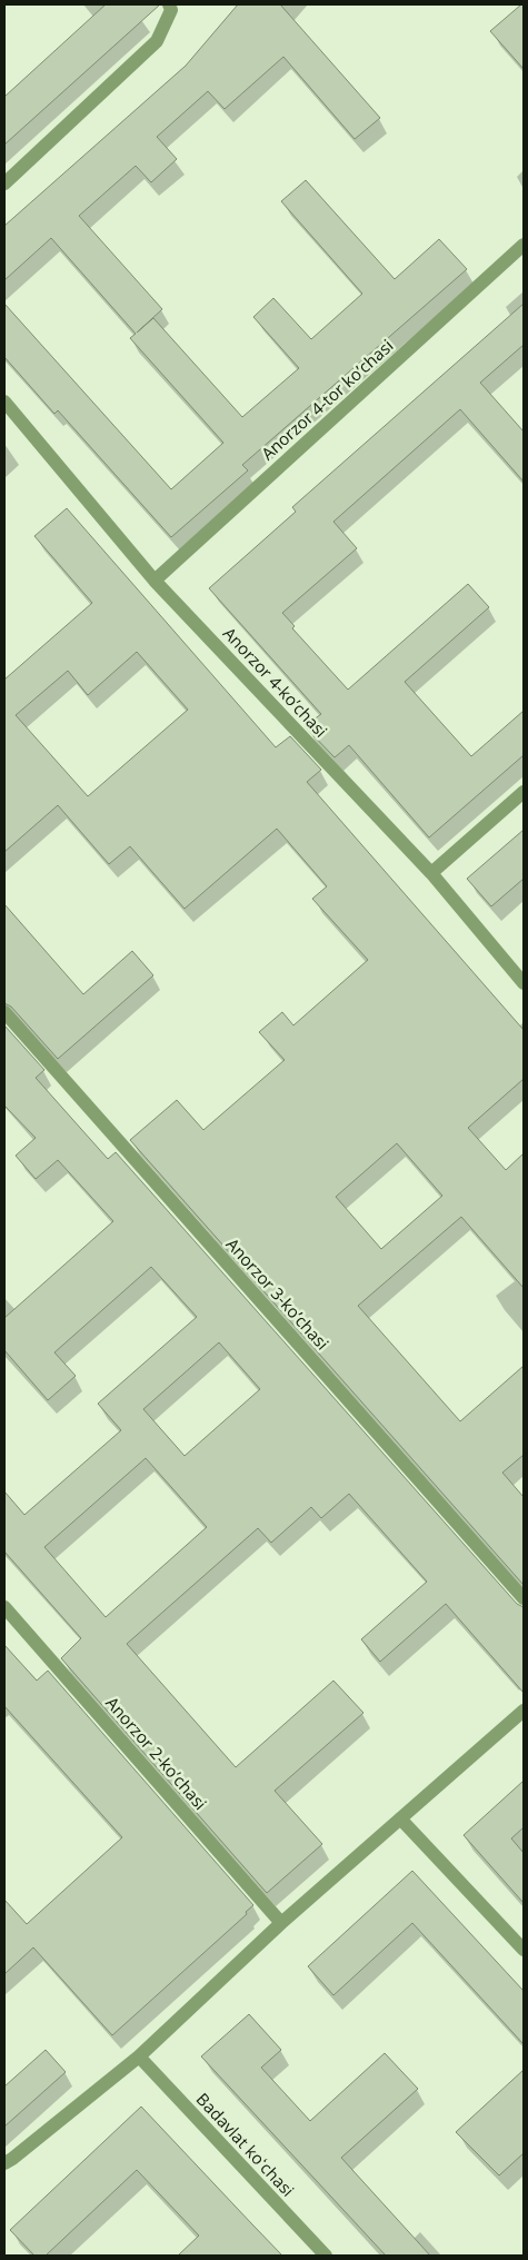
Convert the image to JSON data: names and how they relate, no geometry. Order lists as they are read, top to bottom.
{
  "streets": {
    "street": [
      "Anorzor 4-tor koʼchasi",
      "Аnorzor 4-koʼchasi",
      "Аnorzor 3-koʼchasi",
      "Аnorzor 2-koʼchasi",
      "Badavlat koʻchasi"
    ]
  },
  "crossings": [
    ["Anorzor 4-tor koʼchasi", "Аnorzor 4-koʼchasi"]
  ]
}
